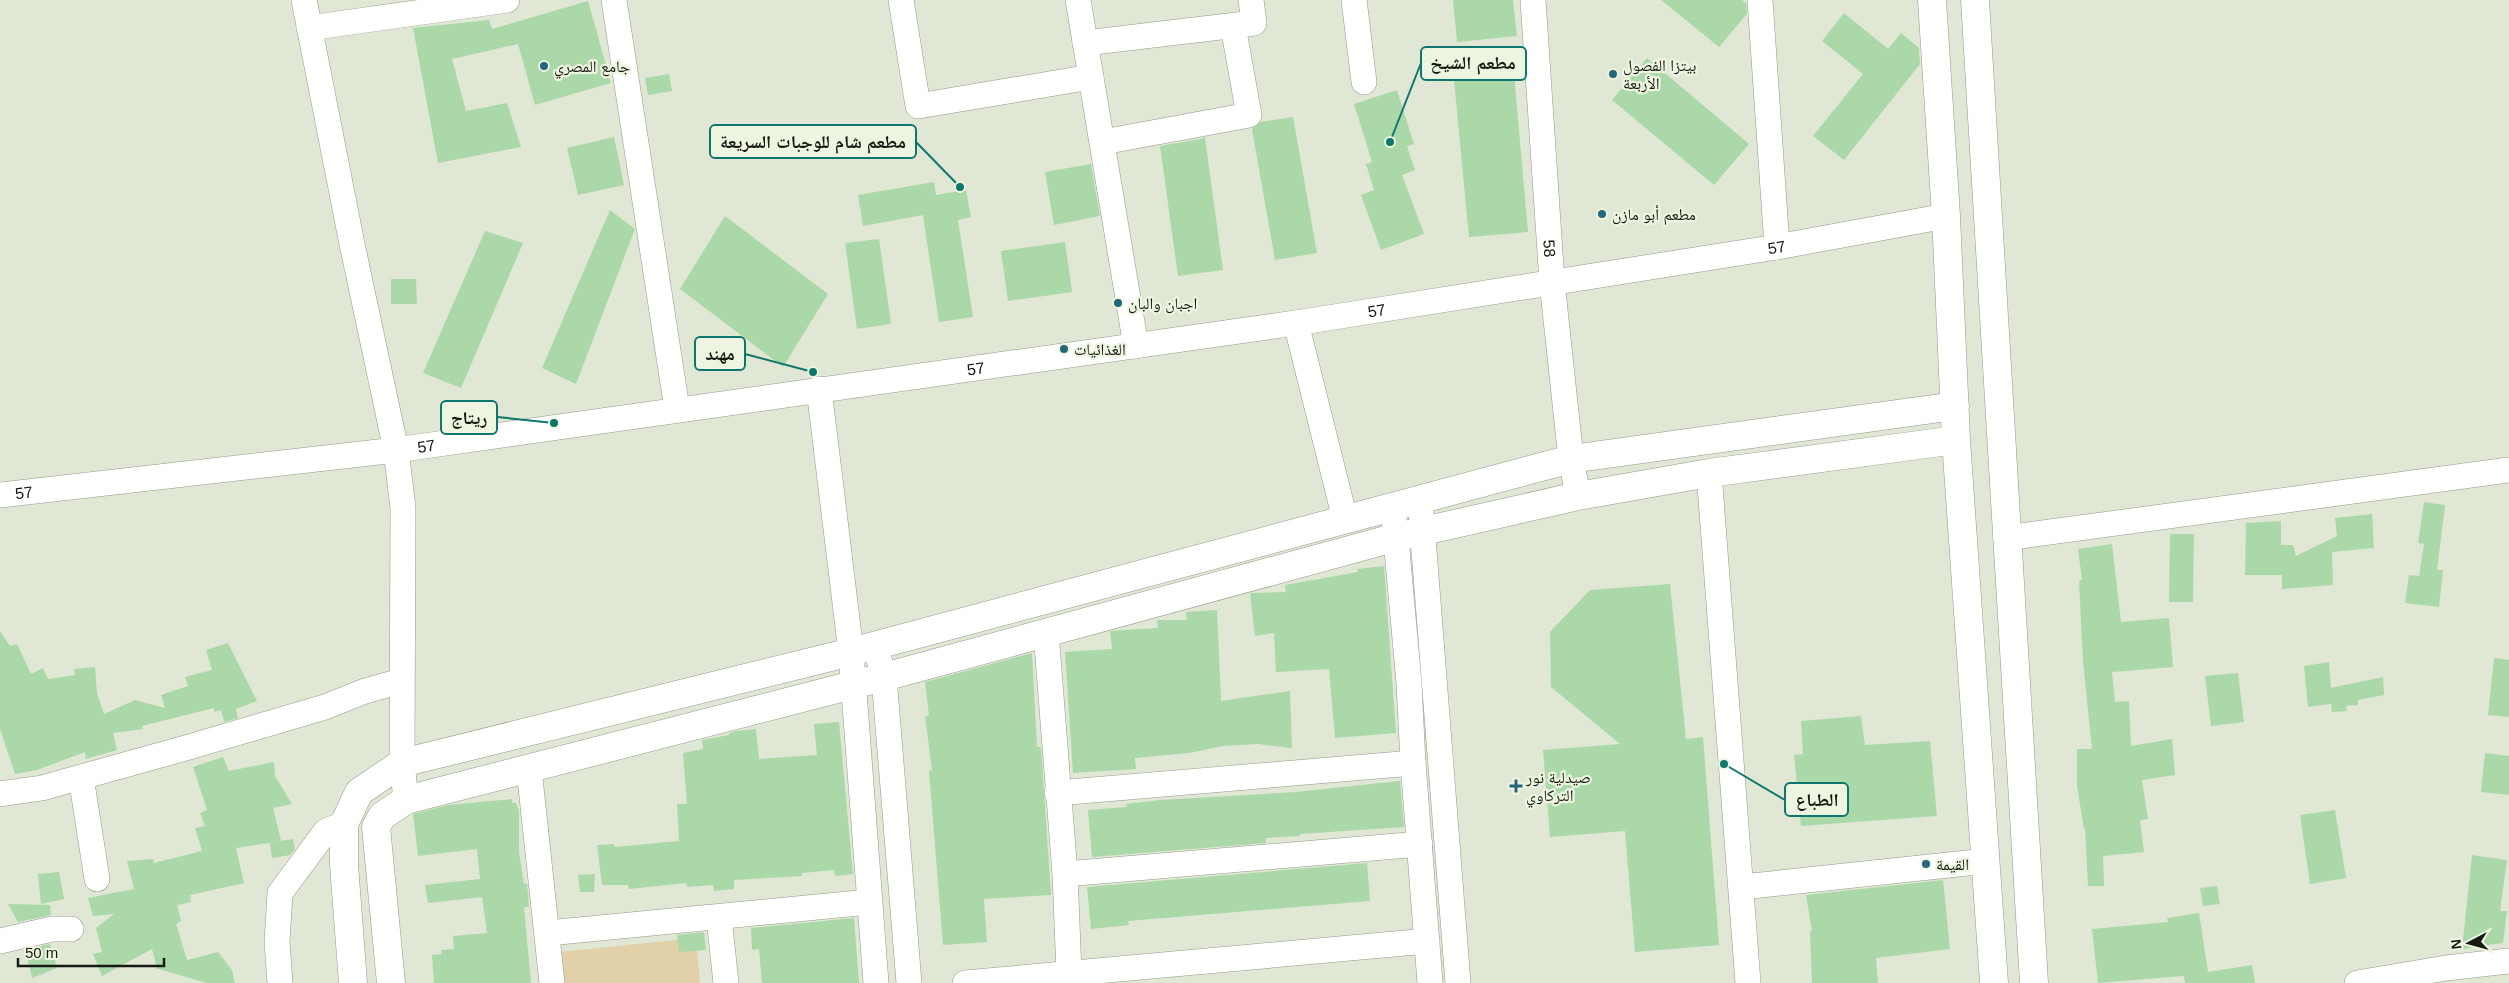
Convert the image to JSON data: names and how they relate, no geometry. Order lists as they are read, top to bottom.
{
  "streets": {
    "street": ["57", "58"]
  },
  "crossings": [
    ["57", "58"]
  ],
  "places": {
    "other": [
      "جامع المصري",
      "بيتزا الفصول الأربعة",
      "مطعم الشيخ",
      "مطعم شام للوجبات السريعة",
      "مطعم أبو مازن",
      "اجبان والبان",
      "الغذائيات",
      "مهند",
      "ريتاج",
      "الطباع",
      "القيمة"
    ],
    "health": ["صيدلية نور التركاوي"]
  },
  "scale_bar": "50 m",
  "north": "left"
}
